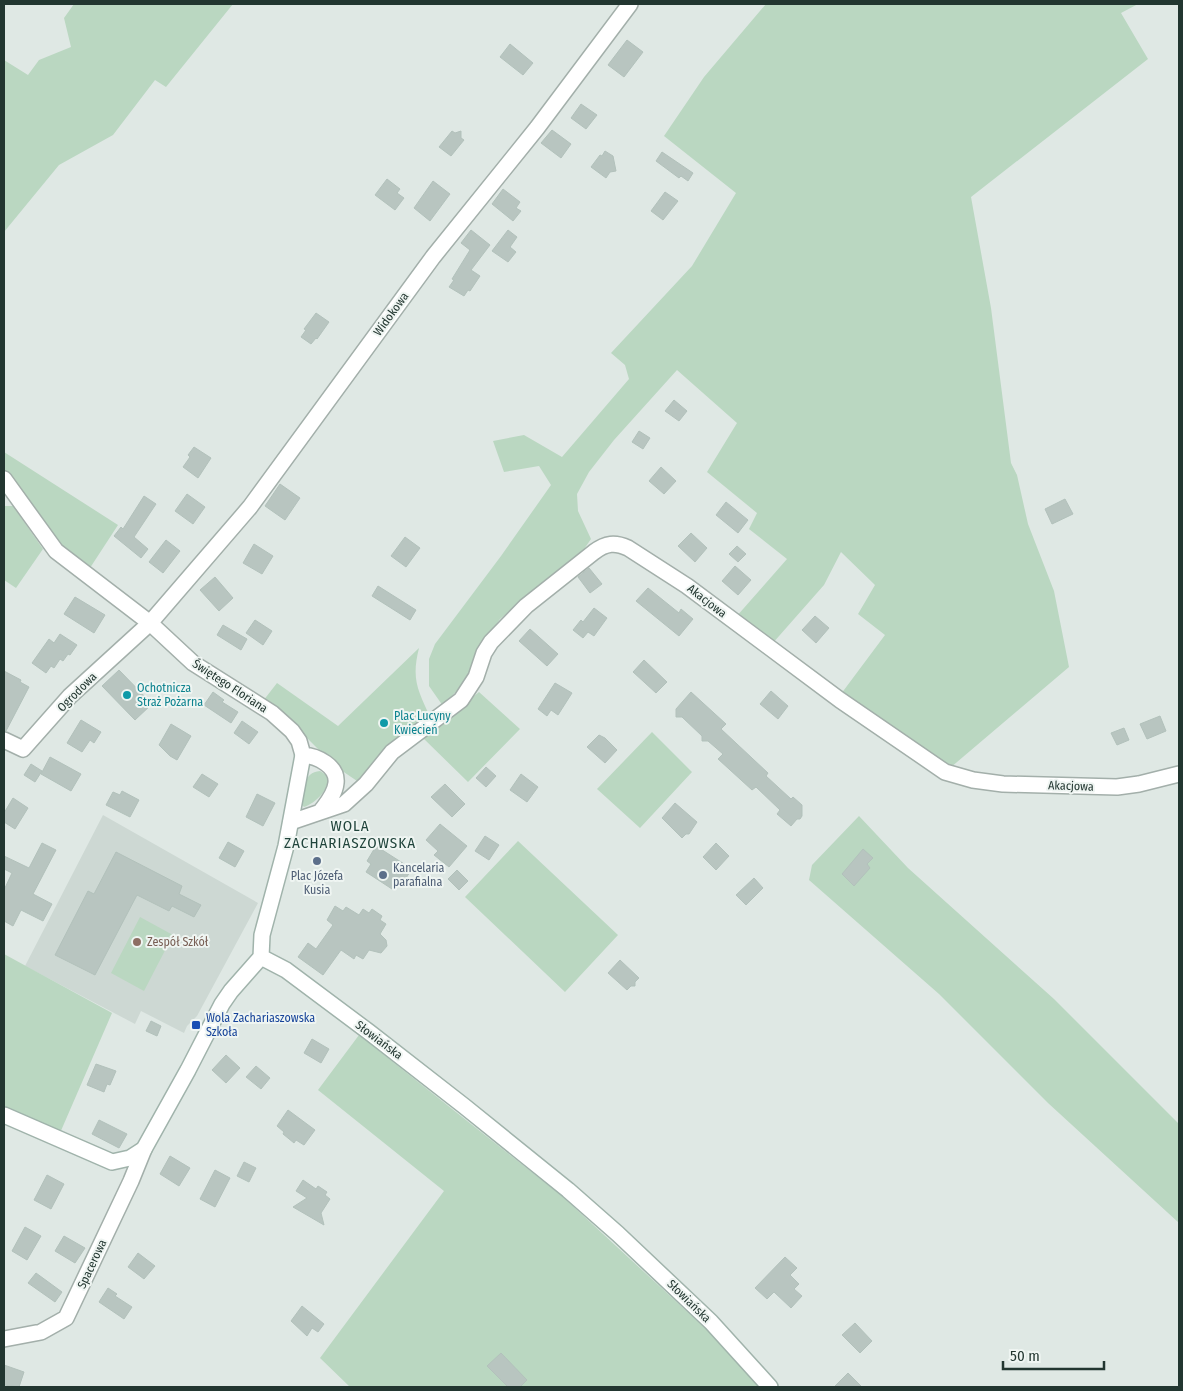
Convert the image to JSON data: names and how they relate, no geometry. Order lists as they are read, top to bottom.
{
  "streets": {
    "street": [
      "Widokowa",
      "Akacjowa",
      "Świętego Floriana",
      "Ogrodowa",
      "Słowiańska",
      "Spacerowa"
    ]
  },
  "crossings": [
    ["Widokowa", "Świętego Floriana"],
    ["Widokowa", "Ogrodowa"],
    ["Świętego Floriana", "Ogrodowa"]
  ],
  "districts": ["WOLA ZACHARIASZOWSKA"],
  "places": {
    "other": [
      "Ochotnicza Straż Pożarna",
      "Plac Lucyny Kwiecień",
      "Plac Józefa Kusia",
      "Kancelaria parafialna",
      "Zespół Szkół"
    ],
    "transit": ["Wola Zachariaszowska Szkoła"]
  },
  "scale_bar": "50 m"
}
